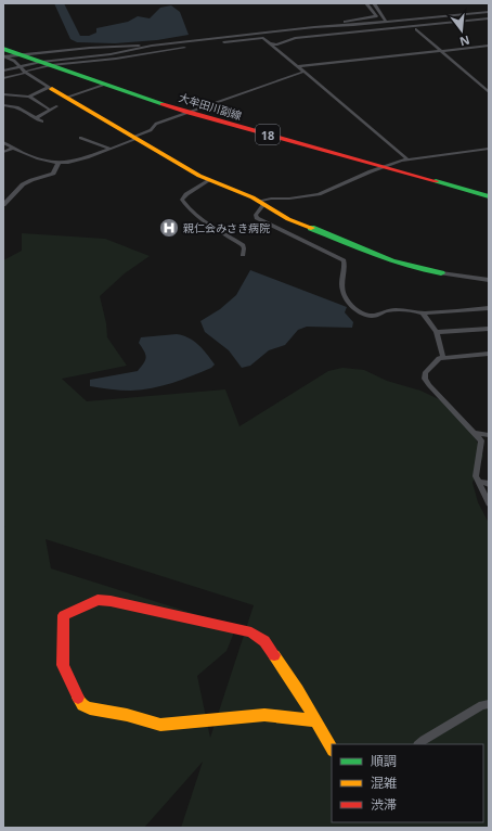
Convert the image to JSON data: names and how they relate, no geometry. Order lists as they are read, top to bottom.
{
  "streets": {
    "street": ["大牟田川副線", "18"]
  },
  "places": {
    "hospital": ["親仁会みさき病院"]
  },
  "legend": ["順調", "混雑", "渋滞"],
  "north": "bottom"
}
